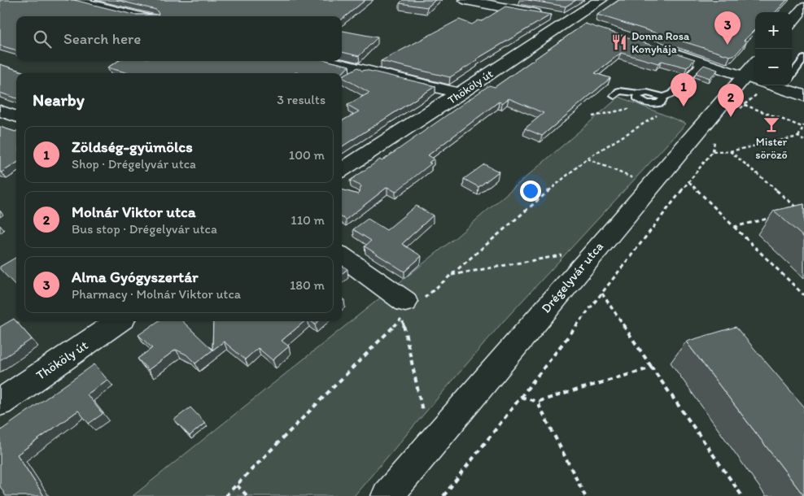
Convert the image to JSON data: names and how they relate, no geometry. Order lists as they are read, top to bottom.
{
  "streets": {
    "street": ["Thököly út", "Drégelyvár utca"]
  },
  "places": {
    "restaurant": ["Donna Rosa Konyhája"],
    "bar": ["Mister söröző"]
  },
  "page": {
    "pins": ["3", "1", "2"],
    "map_buttons": ["+", "−"],
    "search": "Search here",
    "heading": ["Nearby", "3 results"],
    "list": [
      {
        "mark": "1",
        "name": "Zöldség-gyümölcs",
        "note": "Shop · Drégelyvár utca",
        "value": "100 m"
      },
      {
        "mark": "2",
        "name": "Molnár Viktor utca",
        "note": "Bus stop · Drégelyvár utca",
        "value": "110 m"
      },
      {
        "mark": "3",
        "name": "Alma Gyógyszertár",
        "note": "Pharmacy · Molnár Viktor utca",
        "value": "180 m"
      }
    ]
  }
}
